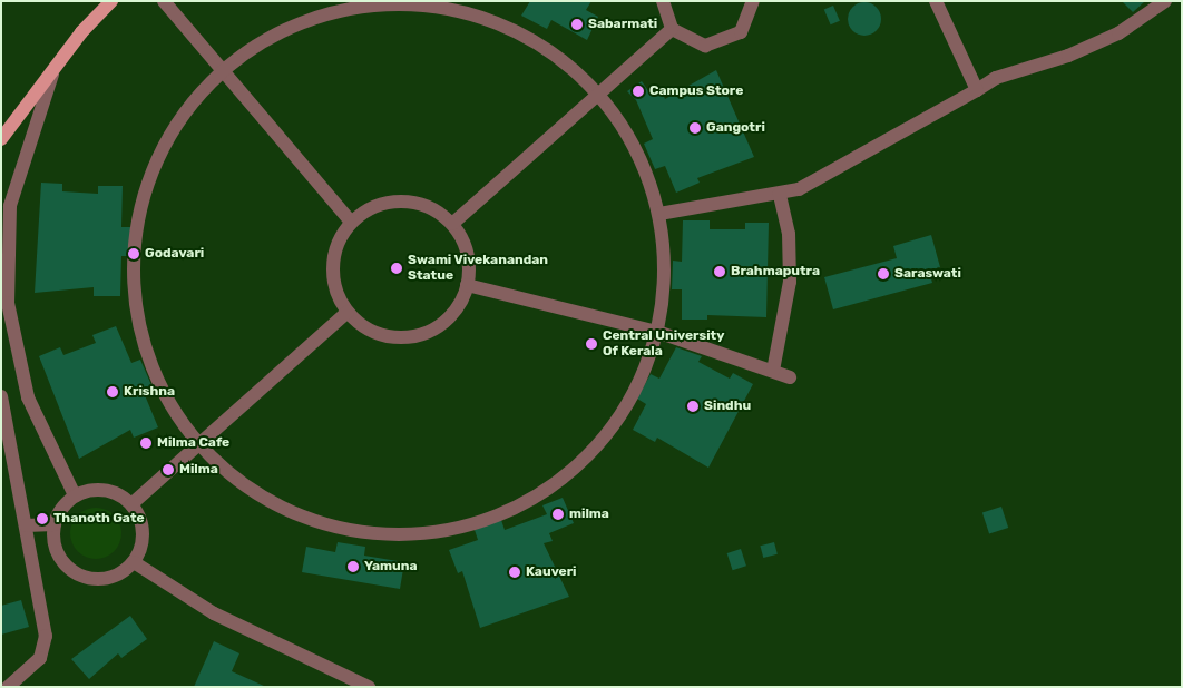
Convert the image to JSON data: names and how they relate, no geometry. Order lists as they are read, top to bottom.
{
  "places": [
    "Sabarmati",
    "Campus Store",
    "Gangotri",
    "Godavari",
    "Swami Vivekanandan Statue",
    "Brahmaputra",
    "Saraswati",
    "Central University Of Kerala",
    "Krishna",
    "Sindhu",
    "Milma Cafe",
    "Milma",
    "milma",
    "Thanoth Gate",
    "Yamuna",
    "Kauveri"
  ]
}
